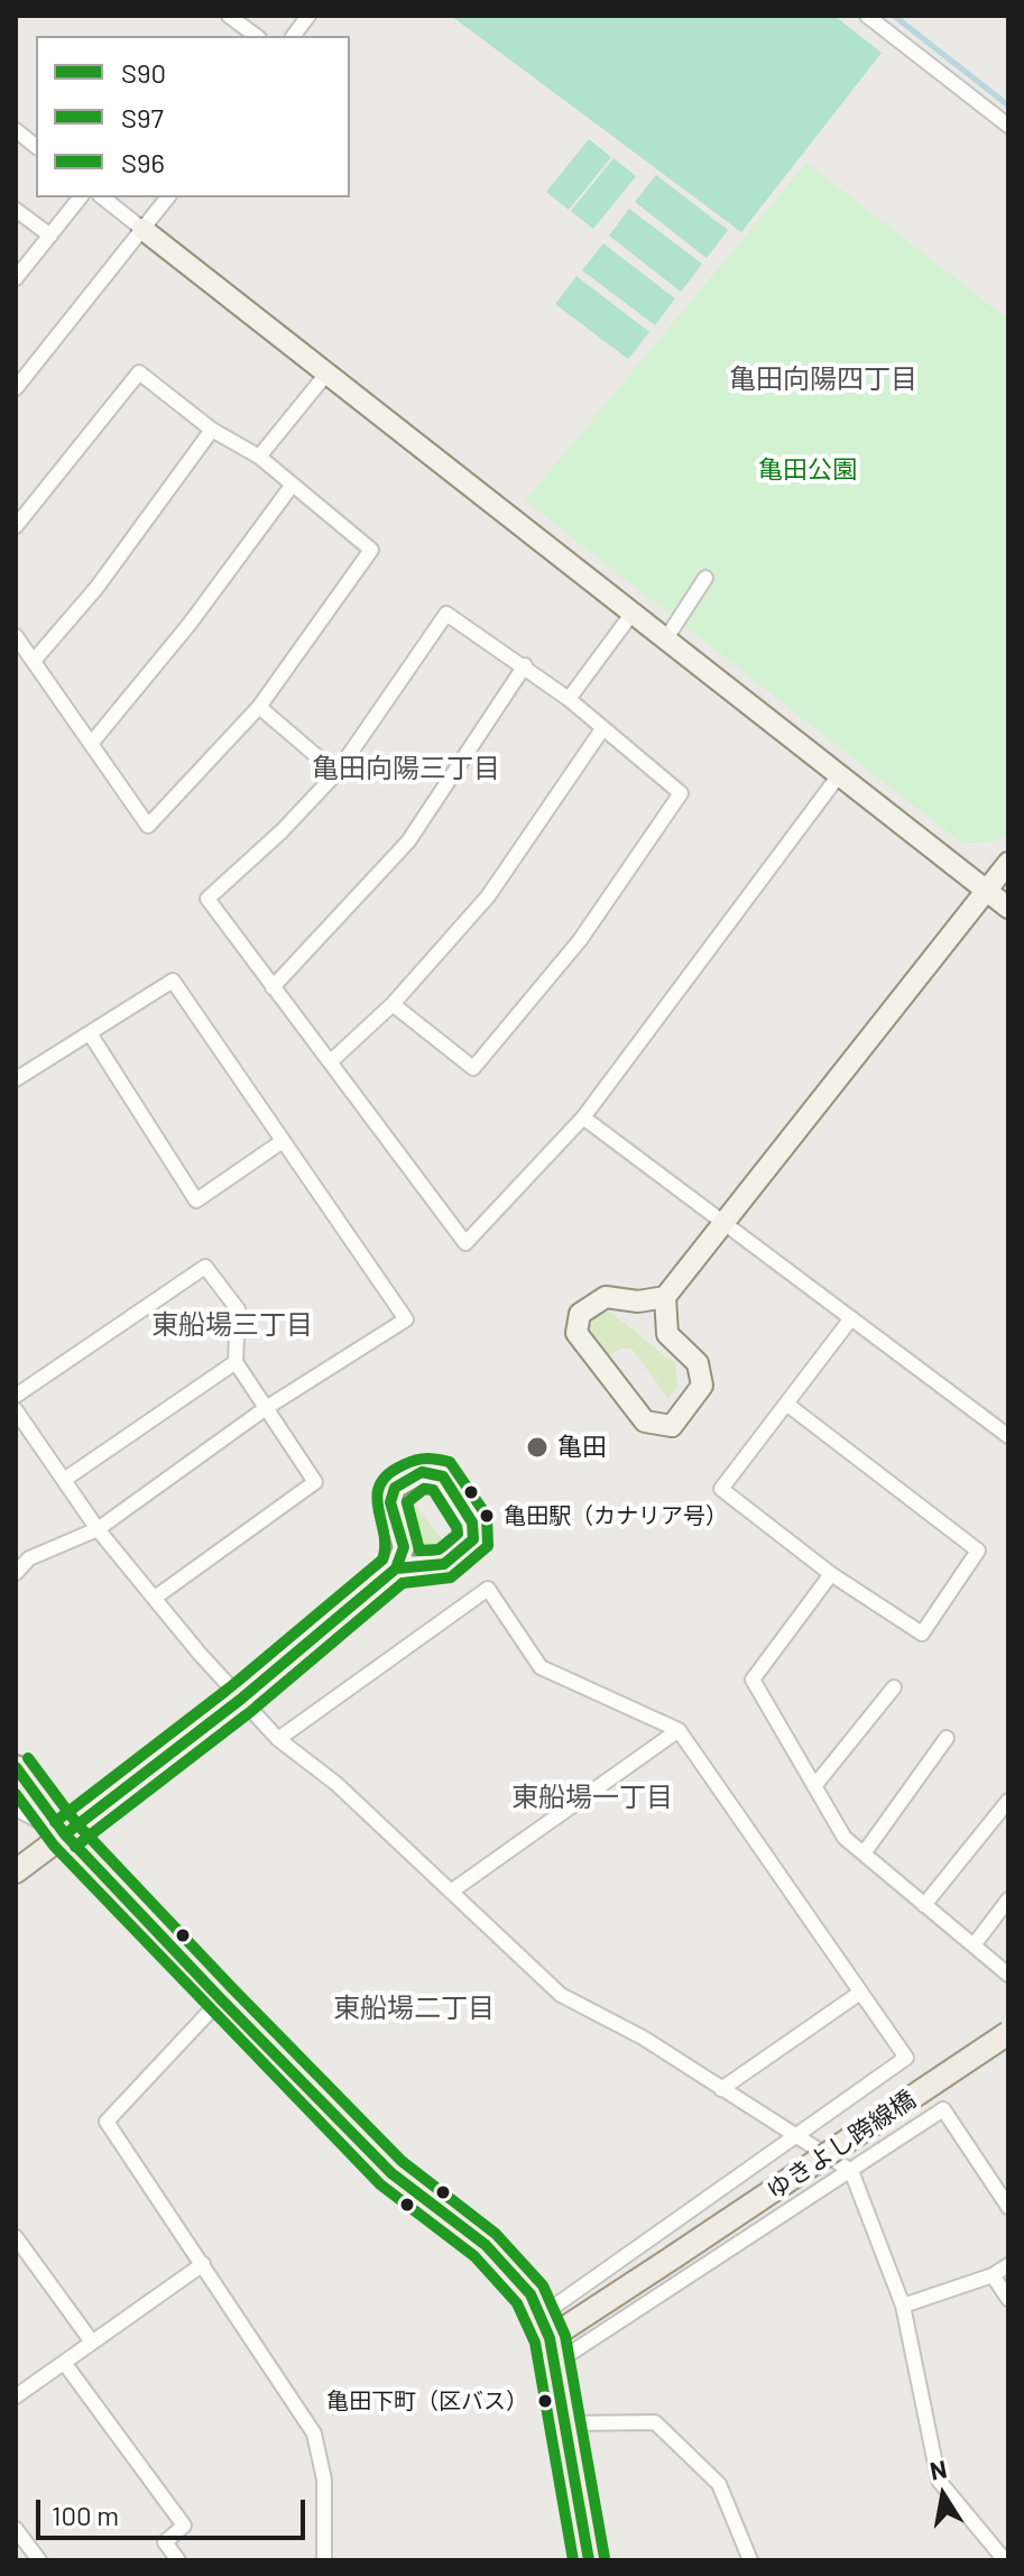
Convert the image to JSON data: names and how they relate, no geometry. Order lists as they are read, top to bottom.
{
  "streets": {
    "main road": ["ゆきよし跨線橋"]
  },
  "districts": [
    "亀田向陽四丁目",
    "亀田向陽三丁目",
    "東船場三丁目",
    "東船場一丁目",
    "東船場二丁目"
  ],
  "parks": ["亀田公園"],
  "places": ["亀田", "亀田駅（カナリア号）", "亀田下町（区バス）"],
  "lines": ["transit line S96", "transit line S90", "transit line S97"],
  "legend": ["S90", "S97", "S96"],
  "scale_bar": "100 m",
  "north": "top"
}
